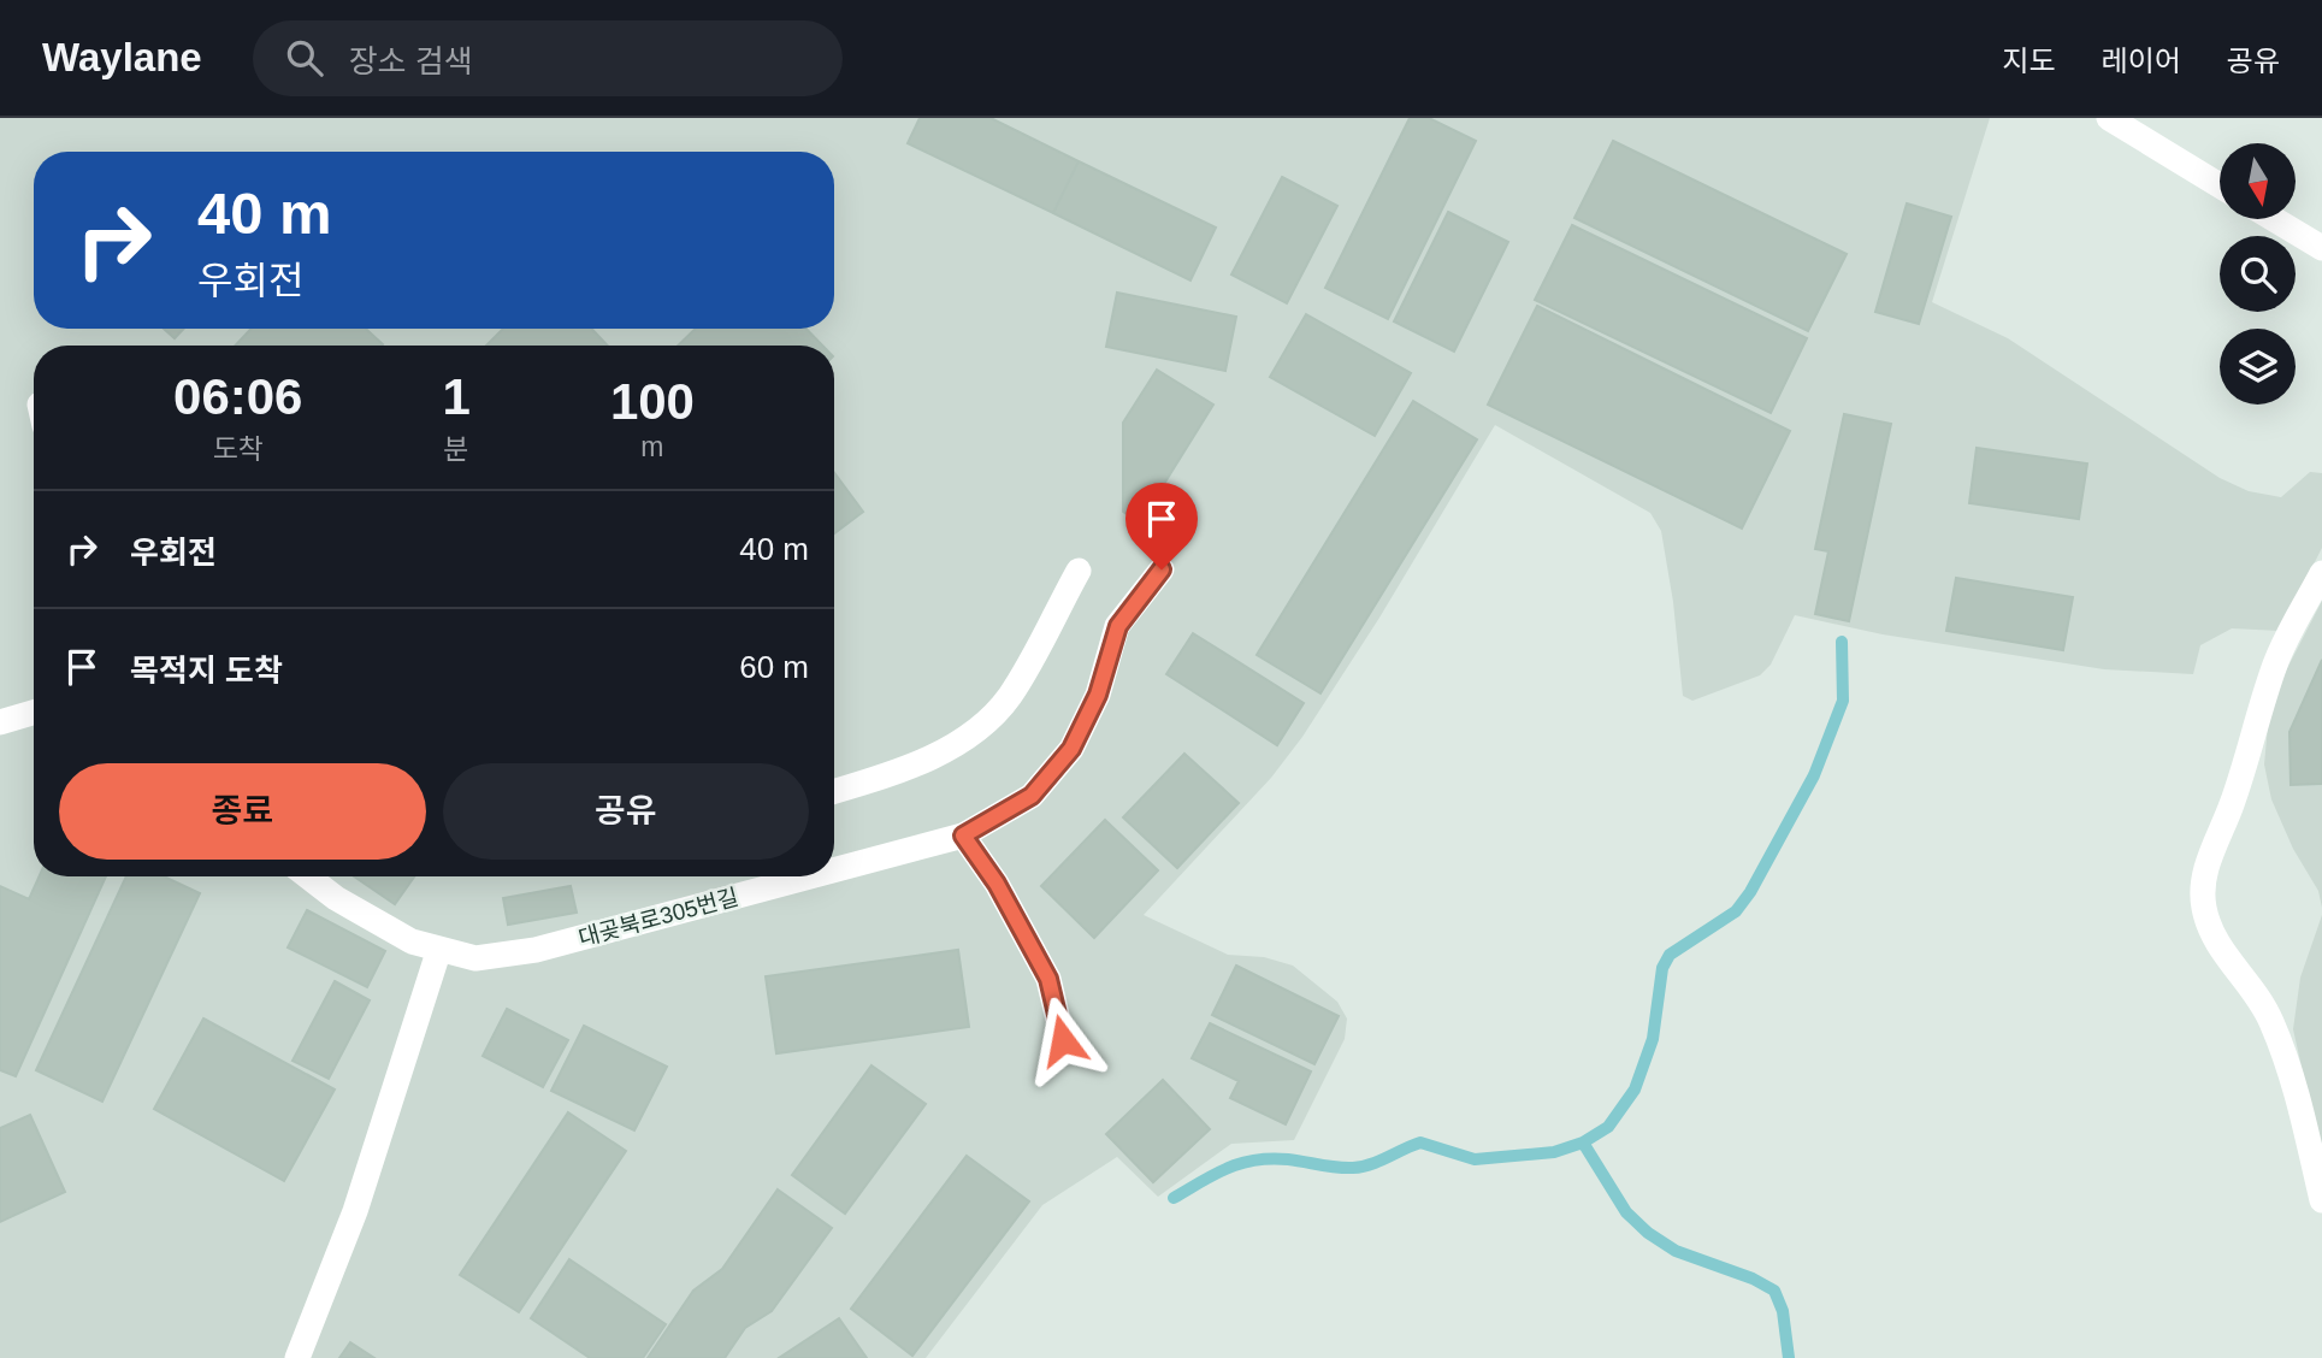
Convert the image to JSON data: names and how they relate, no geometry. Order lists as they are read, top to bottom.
{
  "streets": {
    "lane": ["대곶북로305번길"]
  },
  "north": "bottom",
  "page": {
    "header": "Waylane",
    "search": "장소 검색",
    "nav": ["지도", "레이어", "공유"],
    "turn": ["40 m", "우회전"],
    "eta": [
      "06:06",
      "도착",
      "1",
      "분",
      "100",
      "m"
    ],
    "list": [
      {
        "name": "우회전",
        "value": "40 m"
      },
      {
        "name": "목적지 도착",
        "value": "60 m"
      }
    ],
    "buttons": ["종료", "공유"]
  }
}
